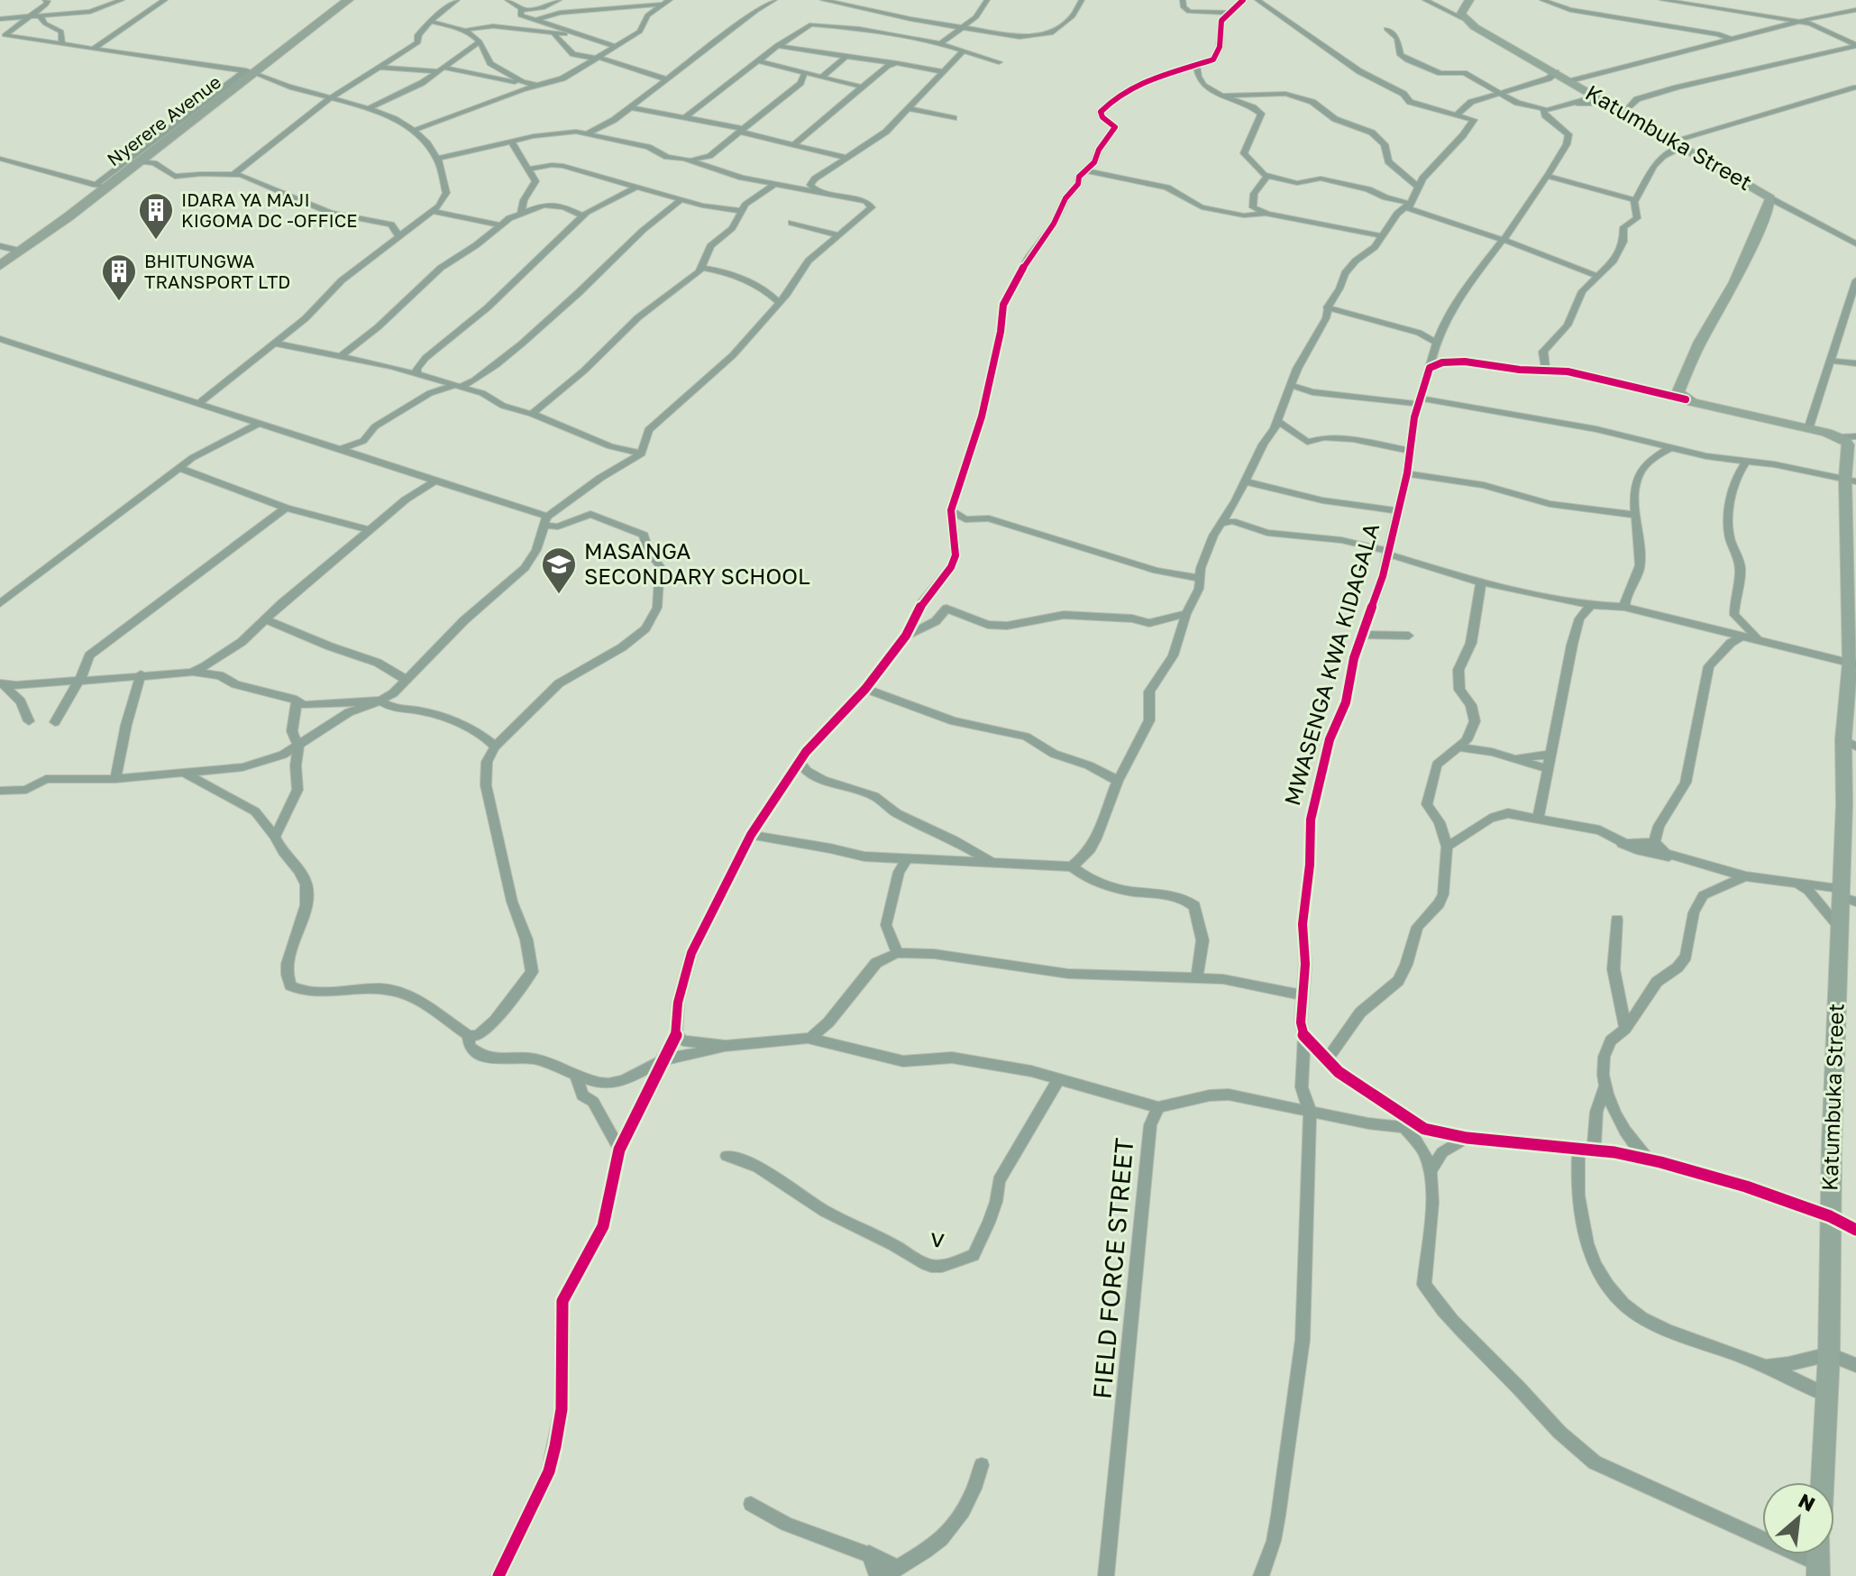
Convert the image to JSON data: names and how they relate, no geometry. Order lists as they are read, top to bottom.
{
  "streets": {
    "main road": ["Nyerere Avenue", "Katumbuka Street"],
    "street": ["MWASENGA KWA KIDAGALA", "v", "FIELD FORCE STREET"]
  },
  "places": {
    "building": ["IDARA YA MAJI KIGOMA DC -OFFICE", "BHITUNGWA TRANSPORT LTD"],
    "school or university": ["MASANGA SECONDARY SCHOOL"]
  },
  "north": "top right"
}
